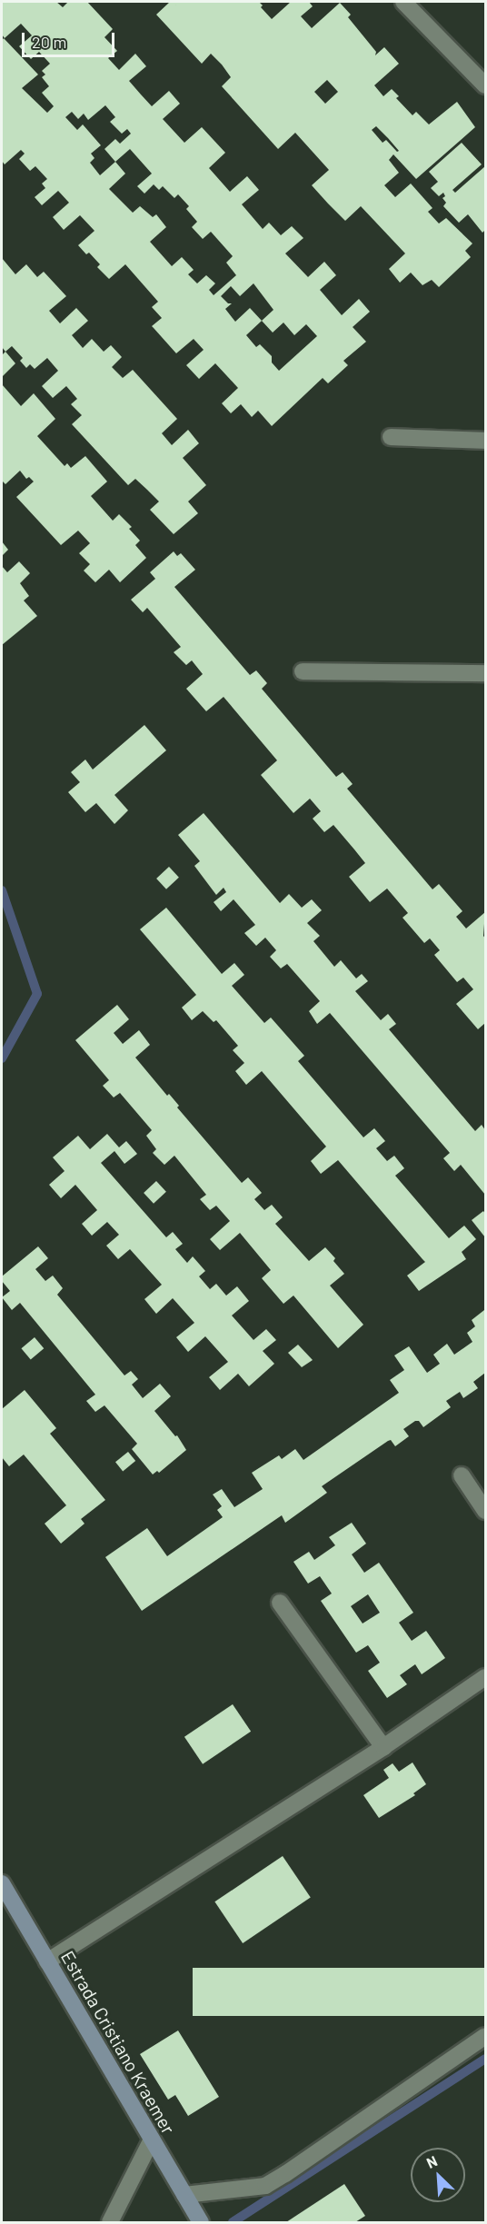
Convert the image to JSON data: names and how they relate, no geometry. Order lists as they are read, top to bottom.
{
  "streets": {
    "main road": ["Estrada Cristiano Kraemer"]
  },
  "scale_bar": "20 m",
  "north": "top left"
}
